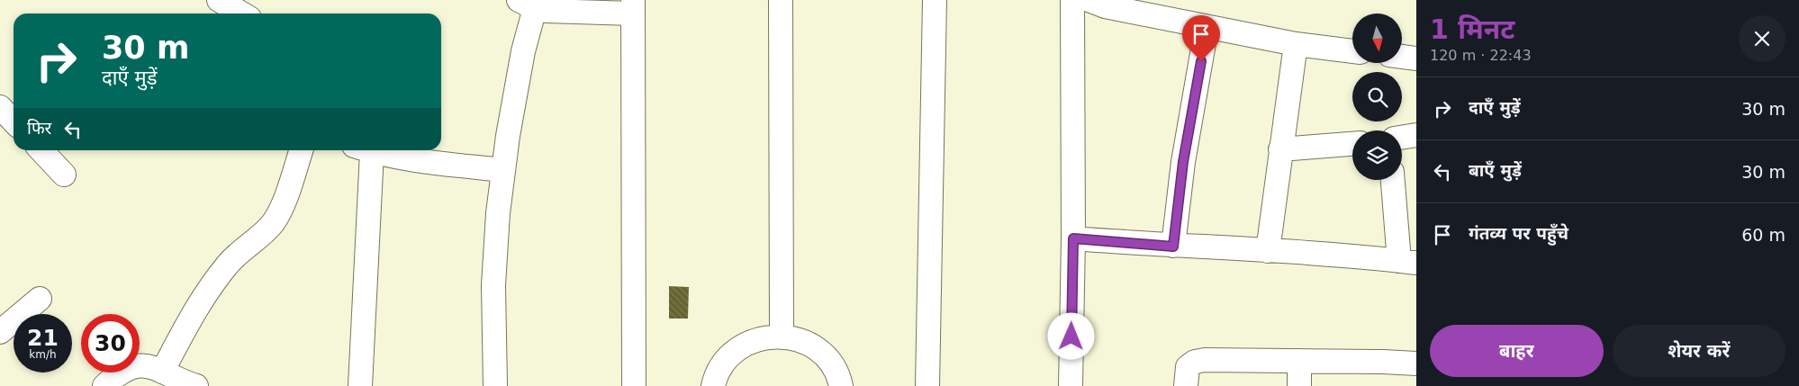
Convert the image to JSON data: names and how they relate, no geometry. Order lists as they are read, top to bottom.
{
  "north": "bottom",
  "page": {
    "heading": ["1 मिनट", "120 m · 22:43"],
    "turn": ["30 m", "दाएँ मुड़ें"],
    "list": [
      {
        "name": "दाएँ मुड़ें",
        "value": "30 m"
      },
      {
        "name": "बाएँ मुड़ें",
        "value": "30 m"
      },
      {
        "name": "गंतव्य पर पहुँचे",
        "value": "60 m"
      }
    ],
    "then": "फिर",
    "speed": "21 km/h",
    "limit": "30",
    "buttons": ["बाहर", "शेयर करें"]
  }
}
